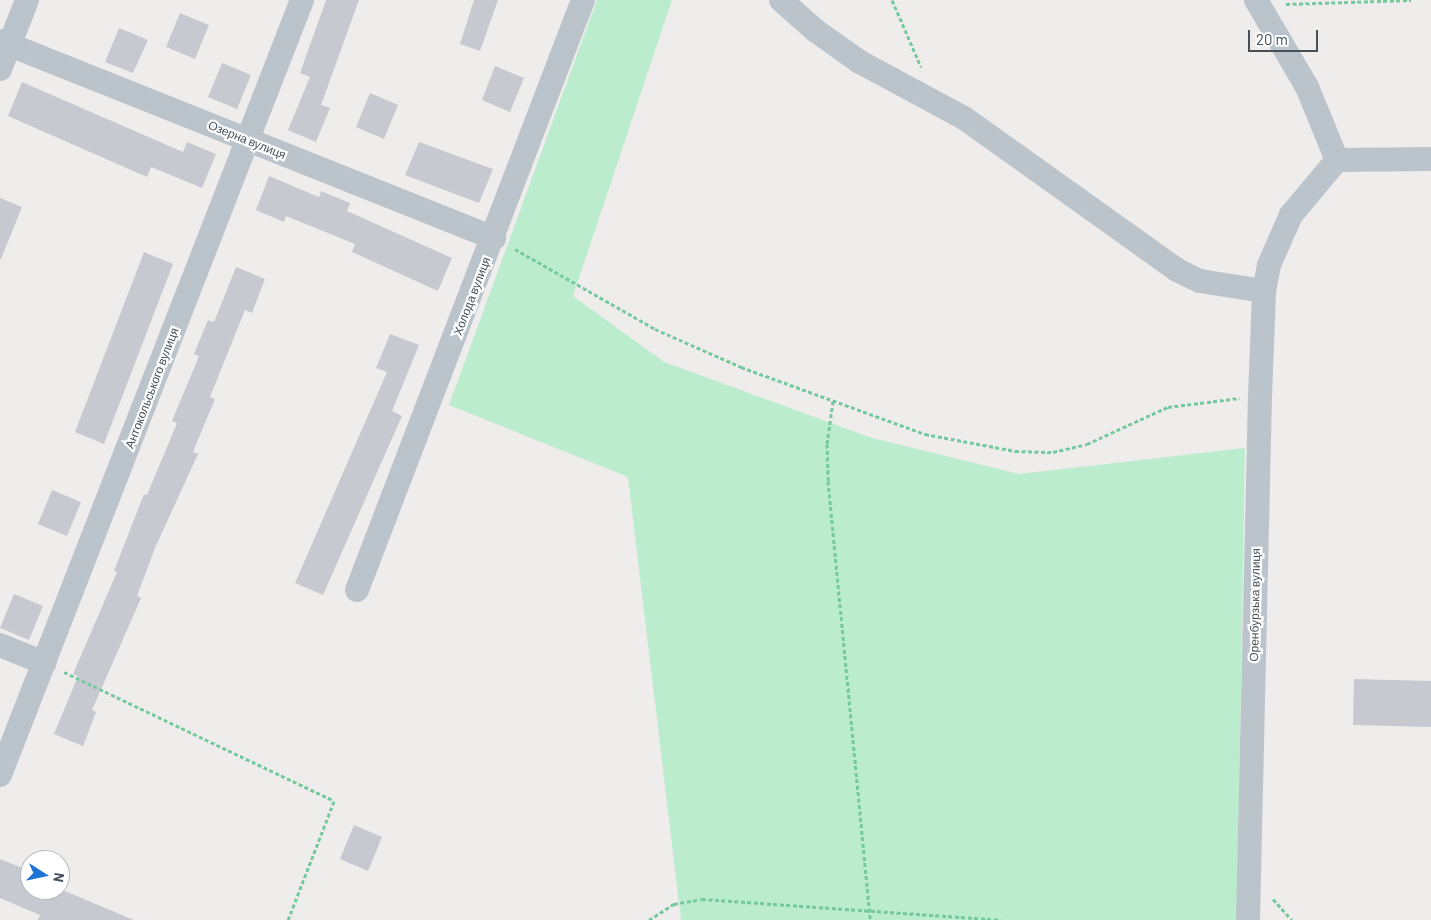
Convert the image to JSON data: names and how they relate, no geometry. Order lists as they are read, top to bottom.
{
  "streets": {
    "street": [
      "Озерна вулиця",
      "Холода вулиця",
      "Антокольського вулиця",
      "Оренбурзька вулиця"
    ]
  },
  "crossings": [
    ["Озерна вулиця", "Холода вулиця"],
    ["Озерна вулиця", "Антокольського вулиця"]
  ],
  "scale_bar": "20 m",
  "north": "right"
}
